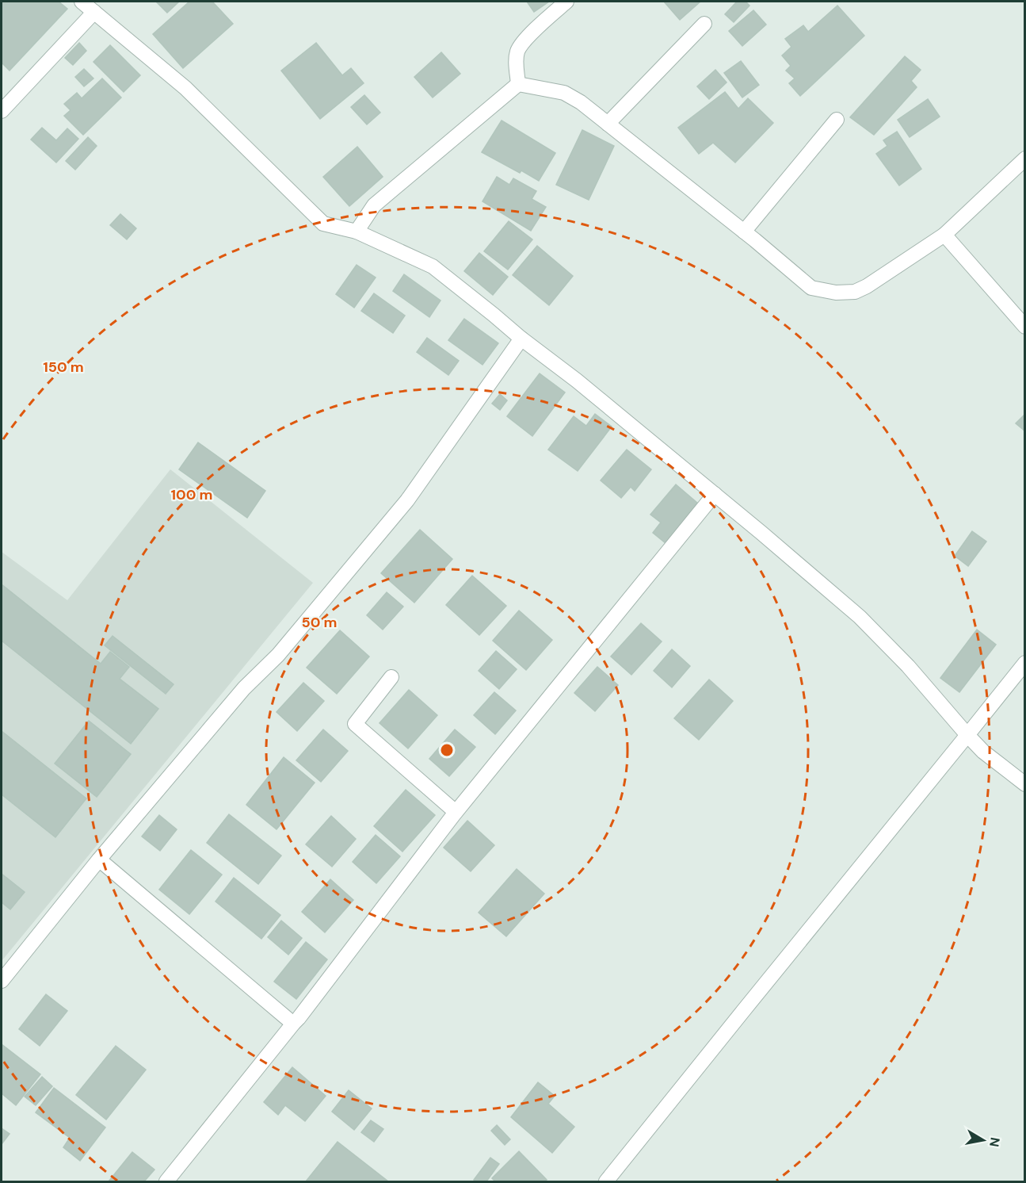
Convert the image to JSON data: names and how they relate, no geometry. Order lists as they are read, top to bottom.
{
  "north": "right",
  "rings": ["150 m", "100 m", "50 m"]
}
